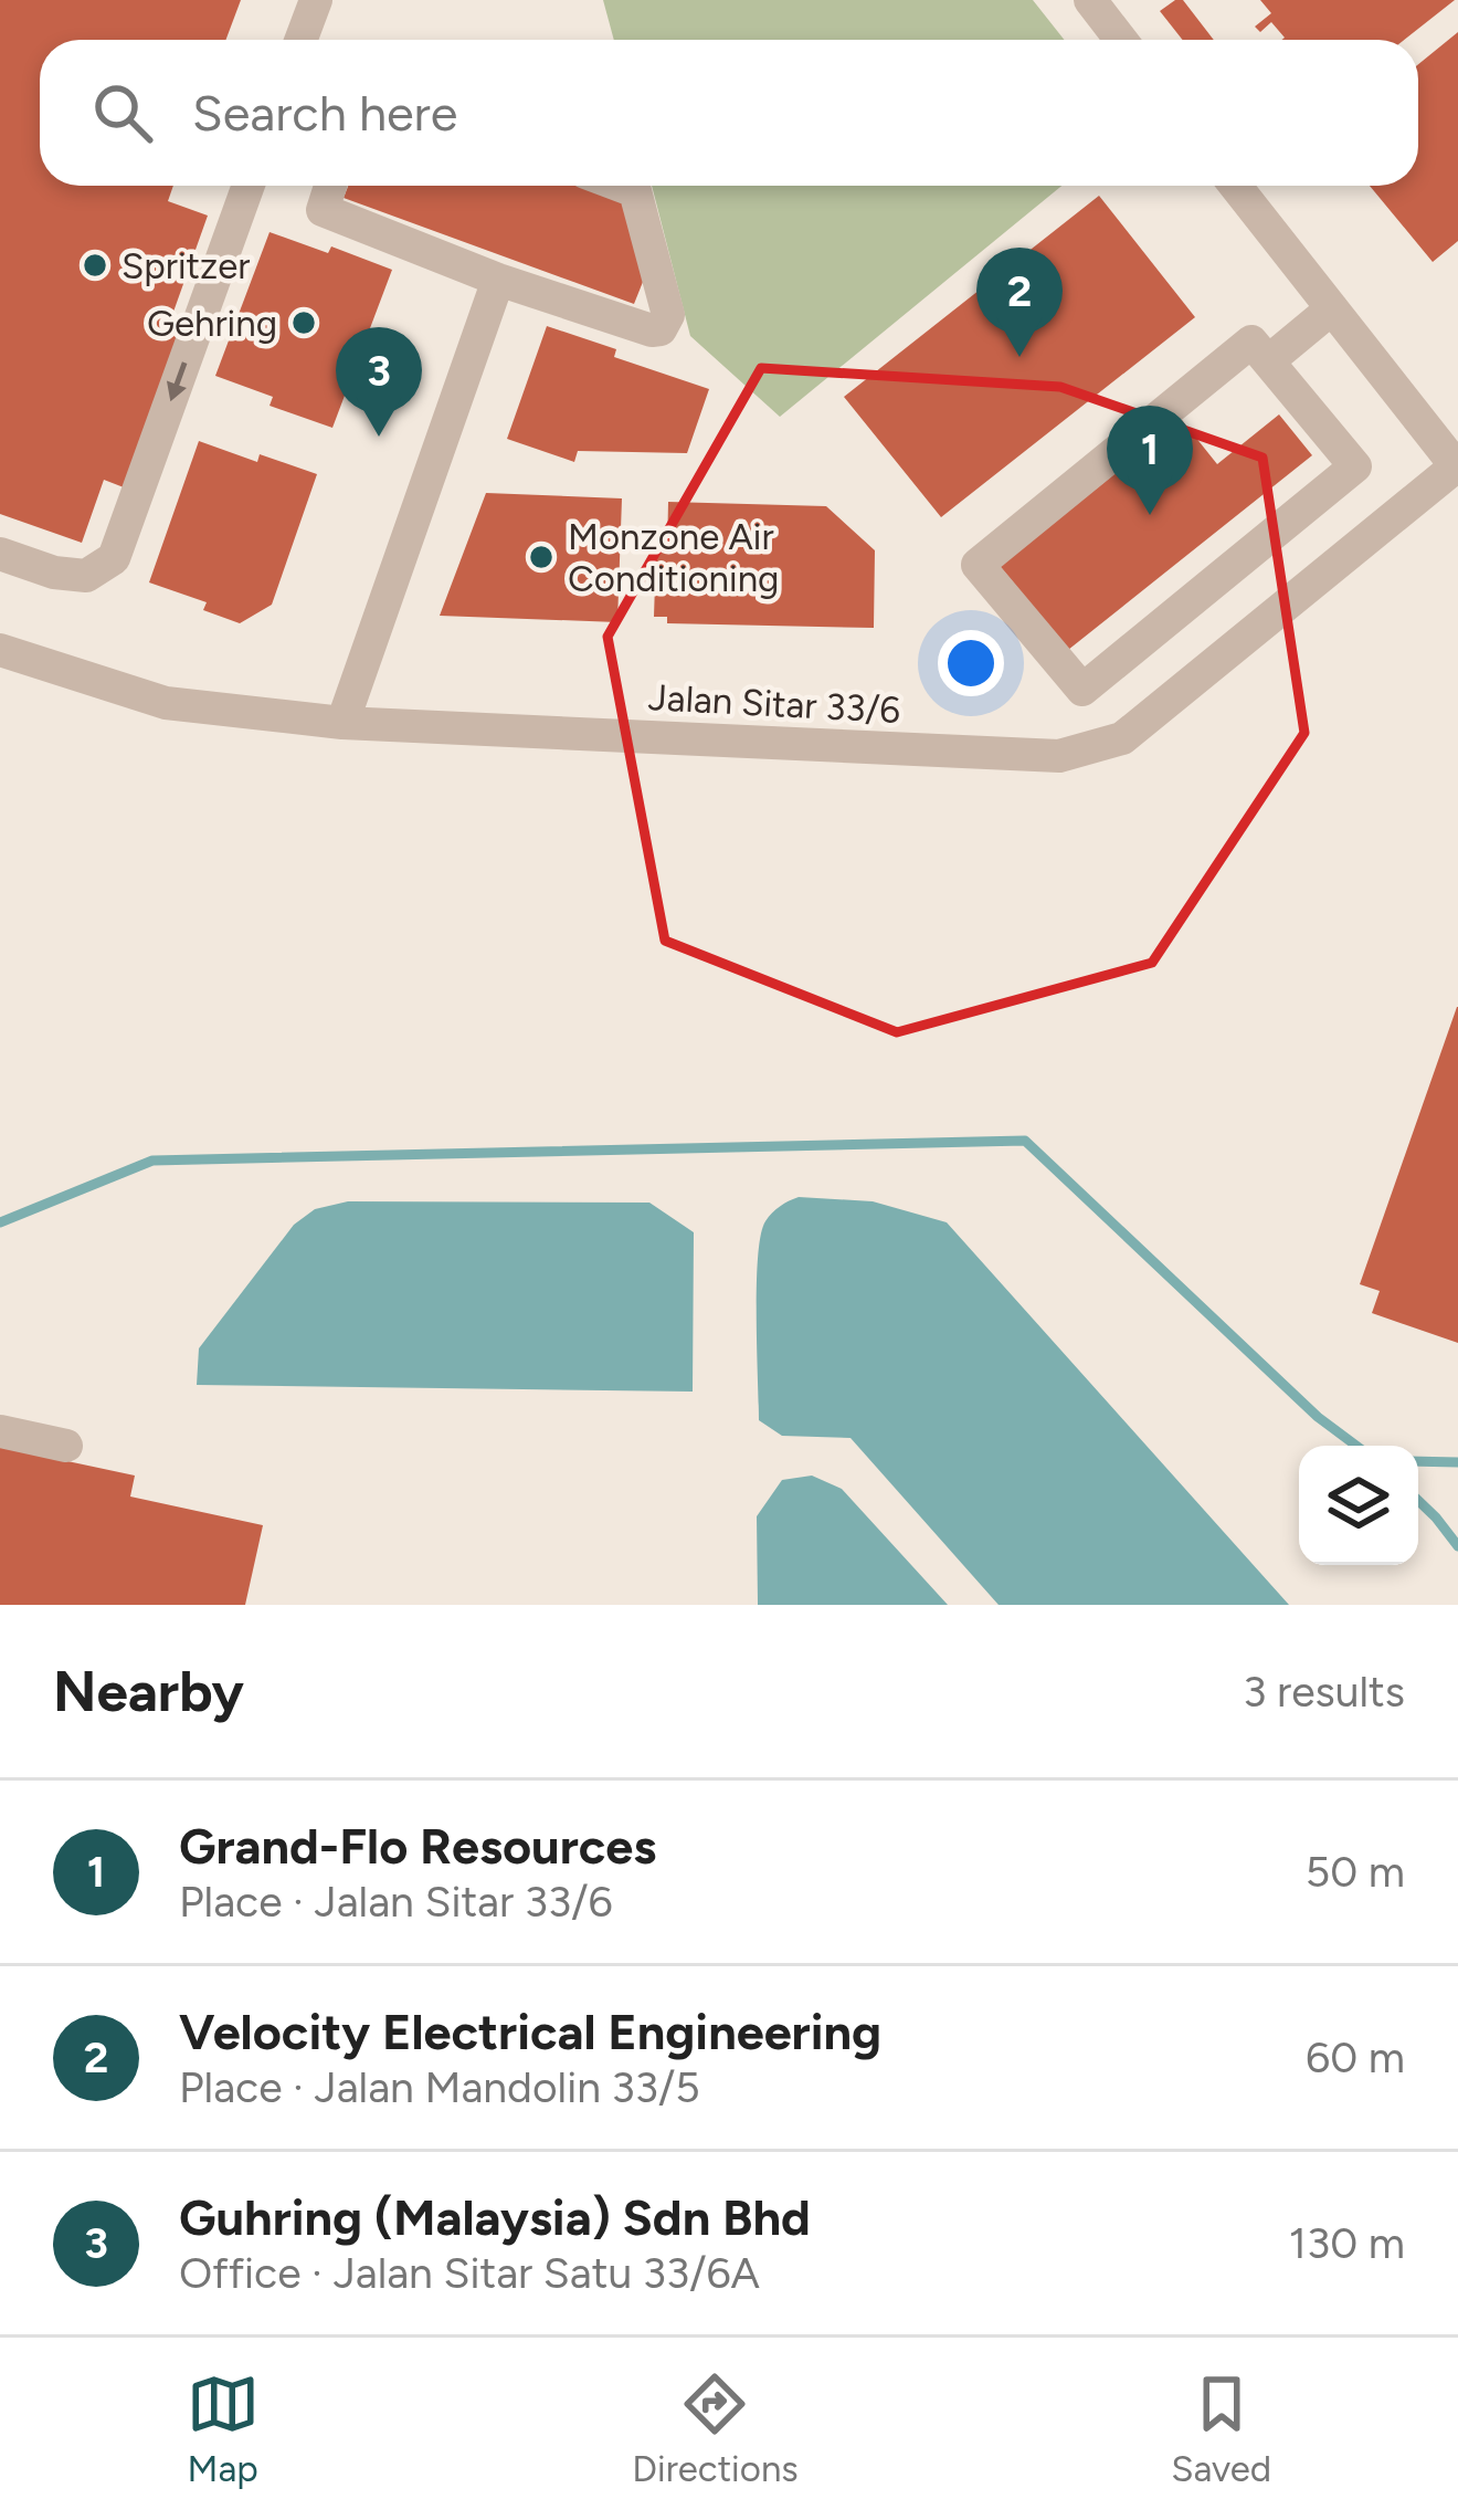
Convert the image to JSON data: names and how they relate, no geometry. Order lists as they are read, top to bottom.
{
  "streets": {
    "street": ["Jalan Sitar 33/6"]
  },
  "places": ["Spritzer", "Gehring", "Monzone Air Conditioning"],
  "page": {
    "search": "Search here",
    "pins": ["2", "3", "1"],
    "heading": ["Nearby", "3 results"],
    "list": [
      {
        "mark": "1",
        "name": "Grand-Flo Resources",
        "note": "Place · Jalan Sitar 33/6",
        "value": "50 m"
      },
      {
        "mark": "2",
        "name": "Velocity Electrical Engineering",
        "note": "Place · Jalan Mandolin 33/5",
        "value": "60 m"
      },
      {
        "mark": "3",
        "name": "Guhring (Malaysia) Sdn Bhd",
        "note": "Office · Jalan Sitar Satu 33/6A",
        "value": "130 m"
      }
    ],
    "nav": ["Map", "Directions", "Saved"]
  }
}
